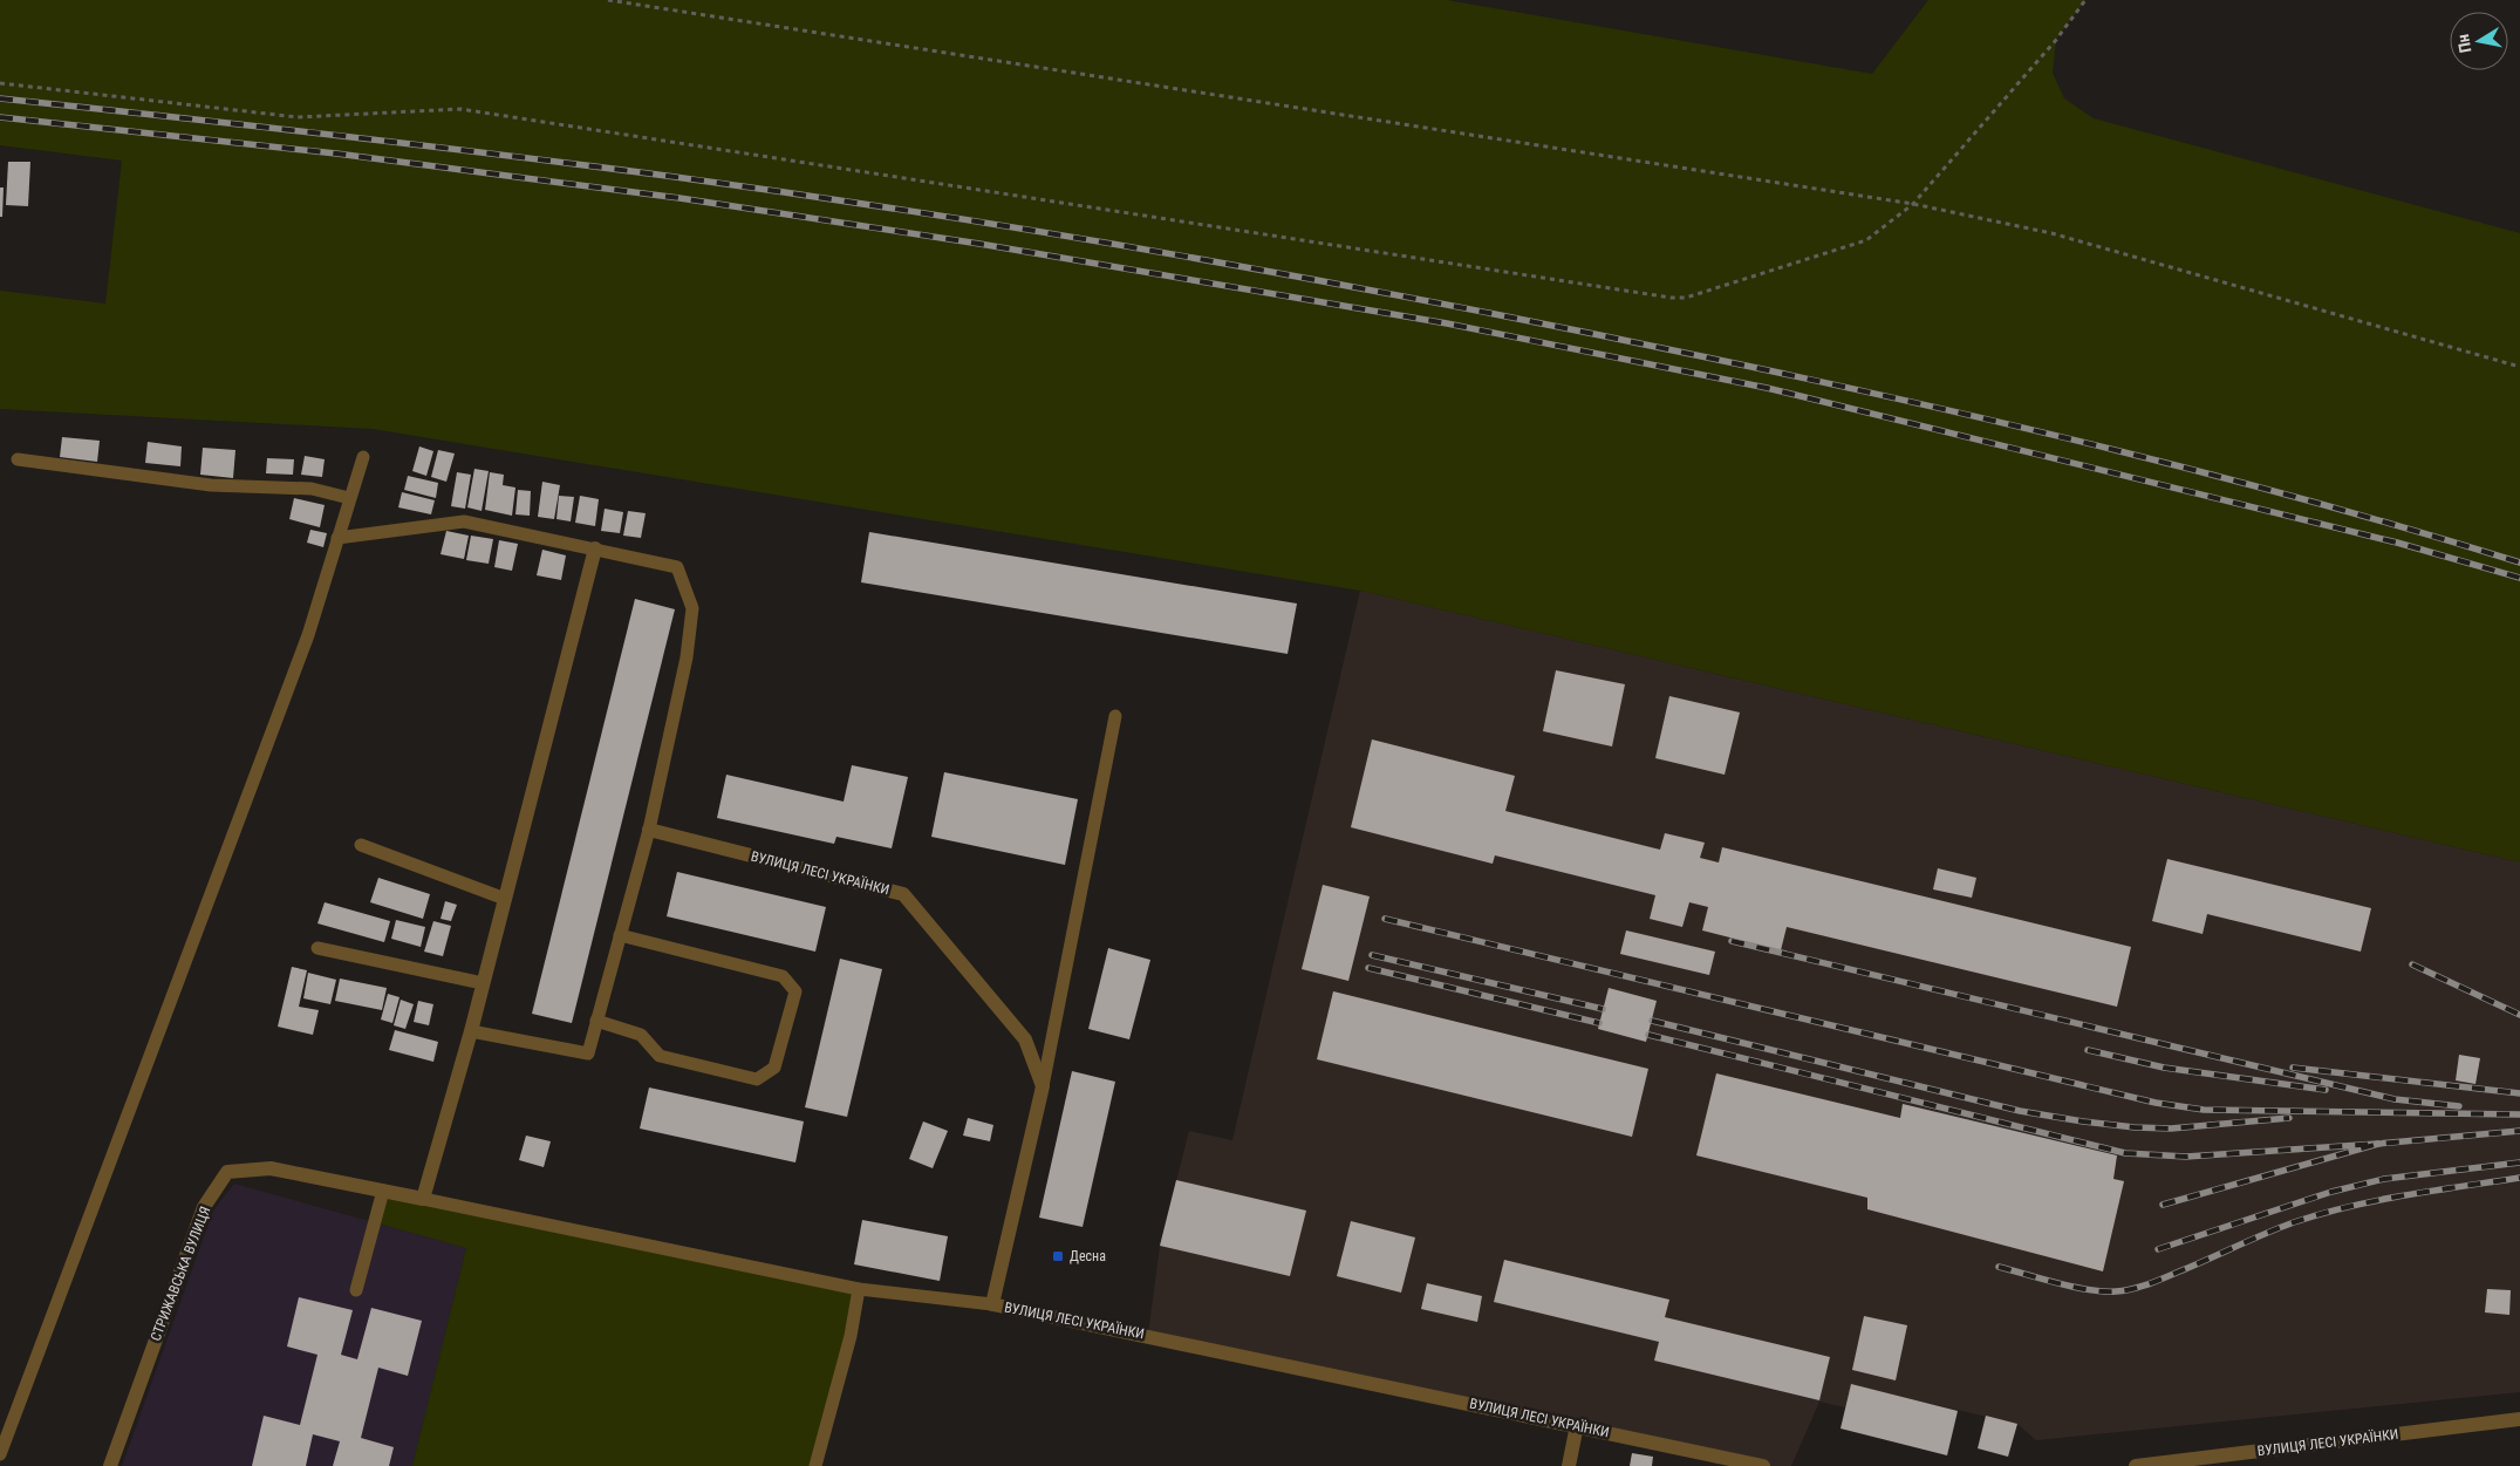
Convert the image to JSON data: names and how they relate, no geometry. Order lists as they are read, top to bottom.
{
  "streets": {
    "street": ["ВУЛИЦЯ ЛЕСІ УКРАЇНКИ", "СТРИЖАВСЬКА ВУЛИЦЯ"]
  },
  "places": {
    "transit": ["Десна"]
  },
  "north": "left"
}
